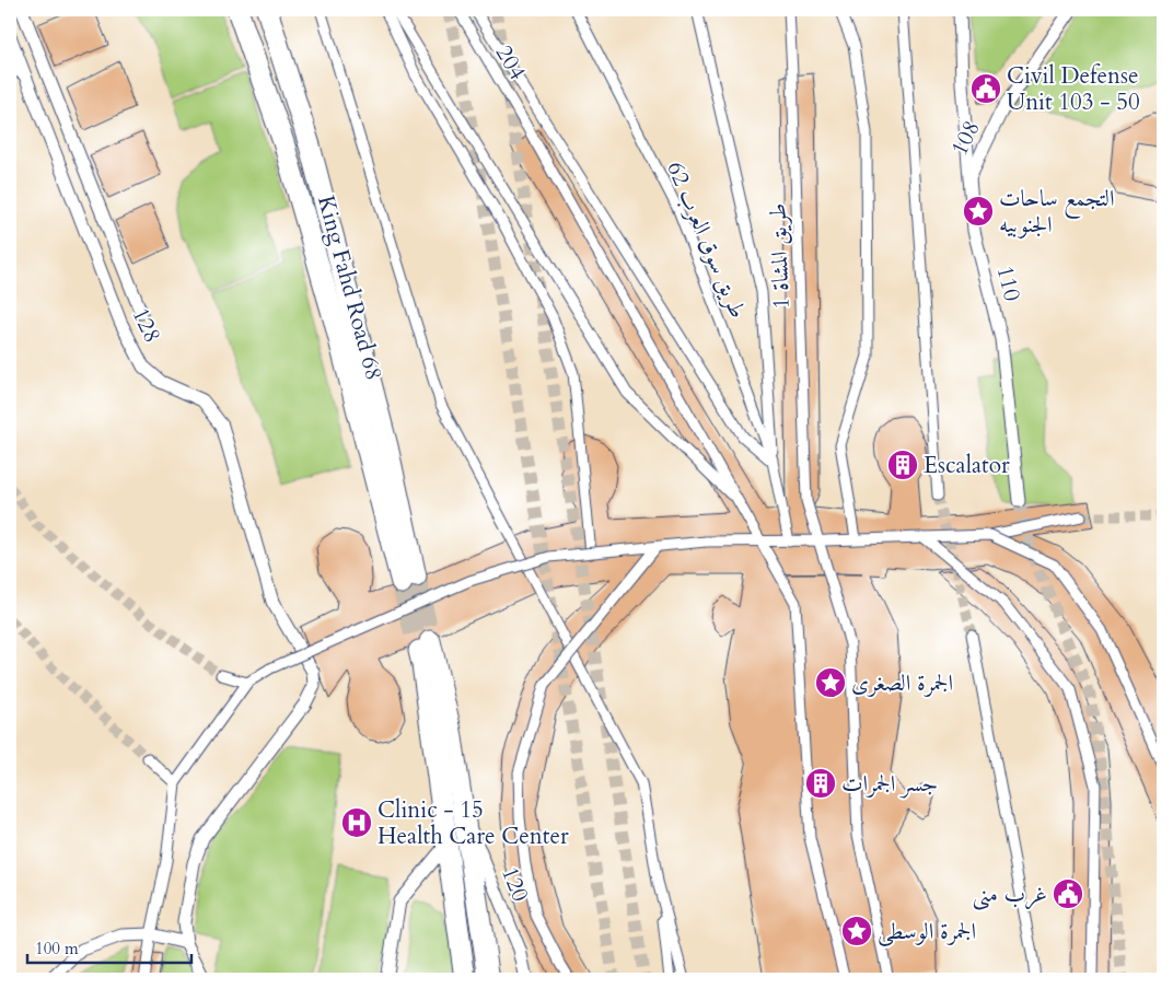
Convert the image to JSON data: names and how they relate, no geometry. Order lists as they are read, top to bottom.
{
  "streets": {
    "main road": ["King Fahd Road 68"],
    "street": [
      "204",
      "108",
      "طريق سوق العرب 62",
      "طريق المشاة 1",
      "110",
      "128",
      "120"
    ]
  },
  "crossings": [
    ["108", "110"]
  ],
  "places": {
    "public building": ["Civil Defense Unit 103 - 50", "غرب منى"],
    "place": ["التجمع ساحات الجنوبيه", "الجمرة الصغرى", "الجمرة الوسطى"],
    "building": ["Escalator", "جسر الجمرات"],
    "hospital": ["Clinic - 15 Health Care Center"]
  },
  "scale_bar": "100 m"
}
